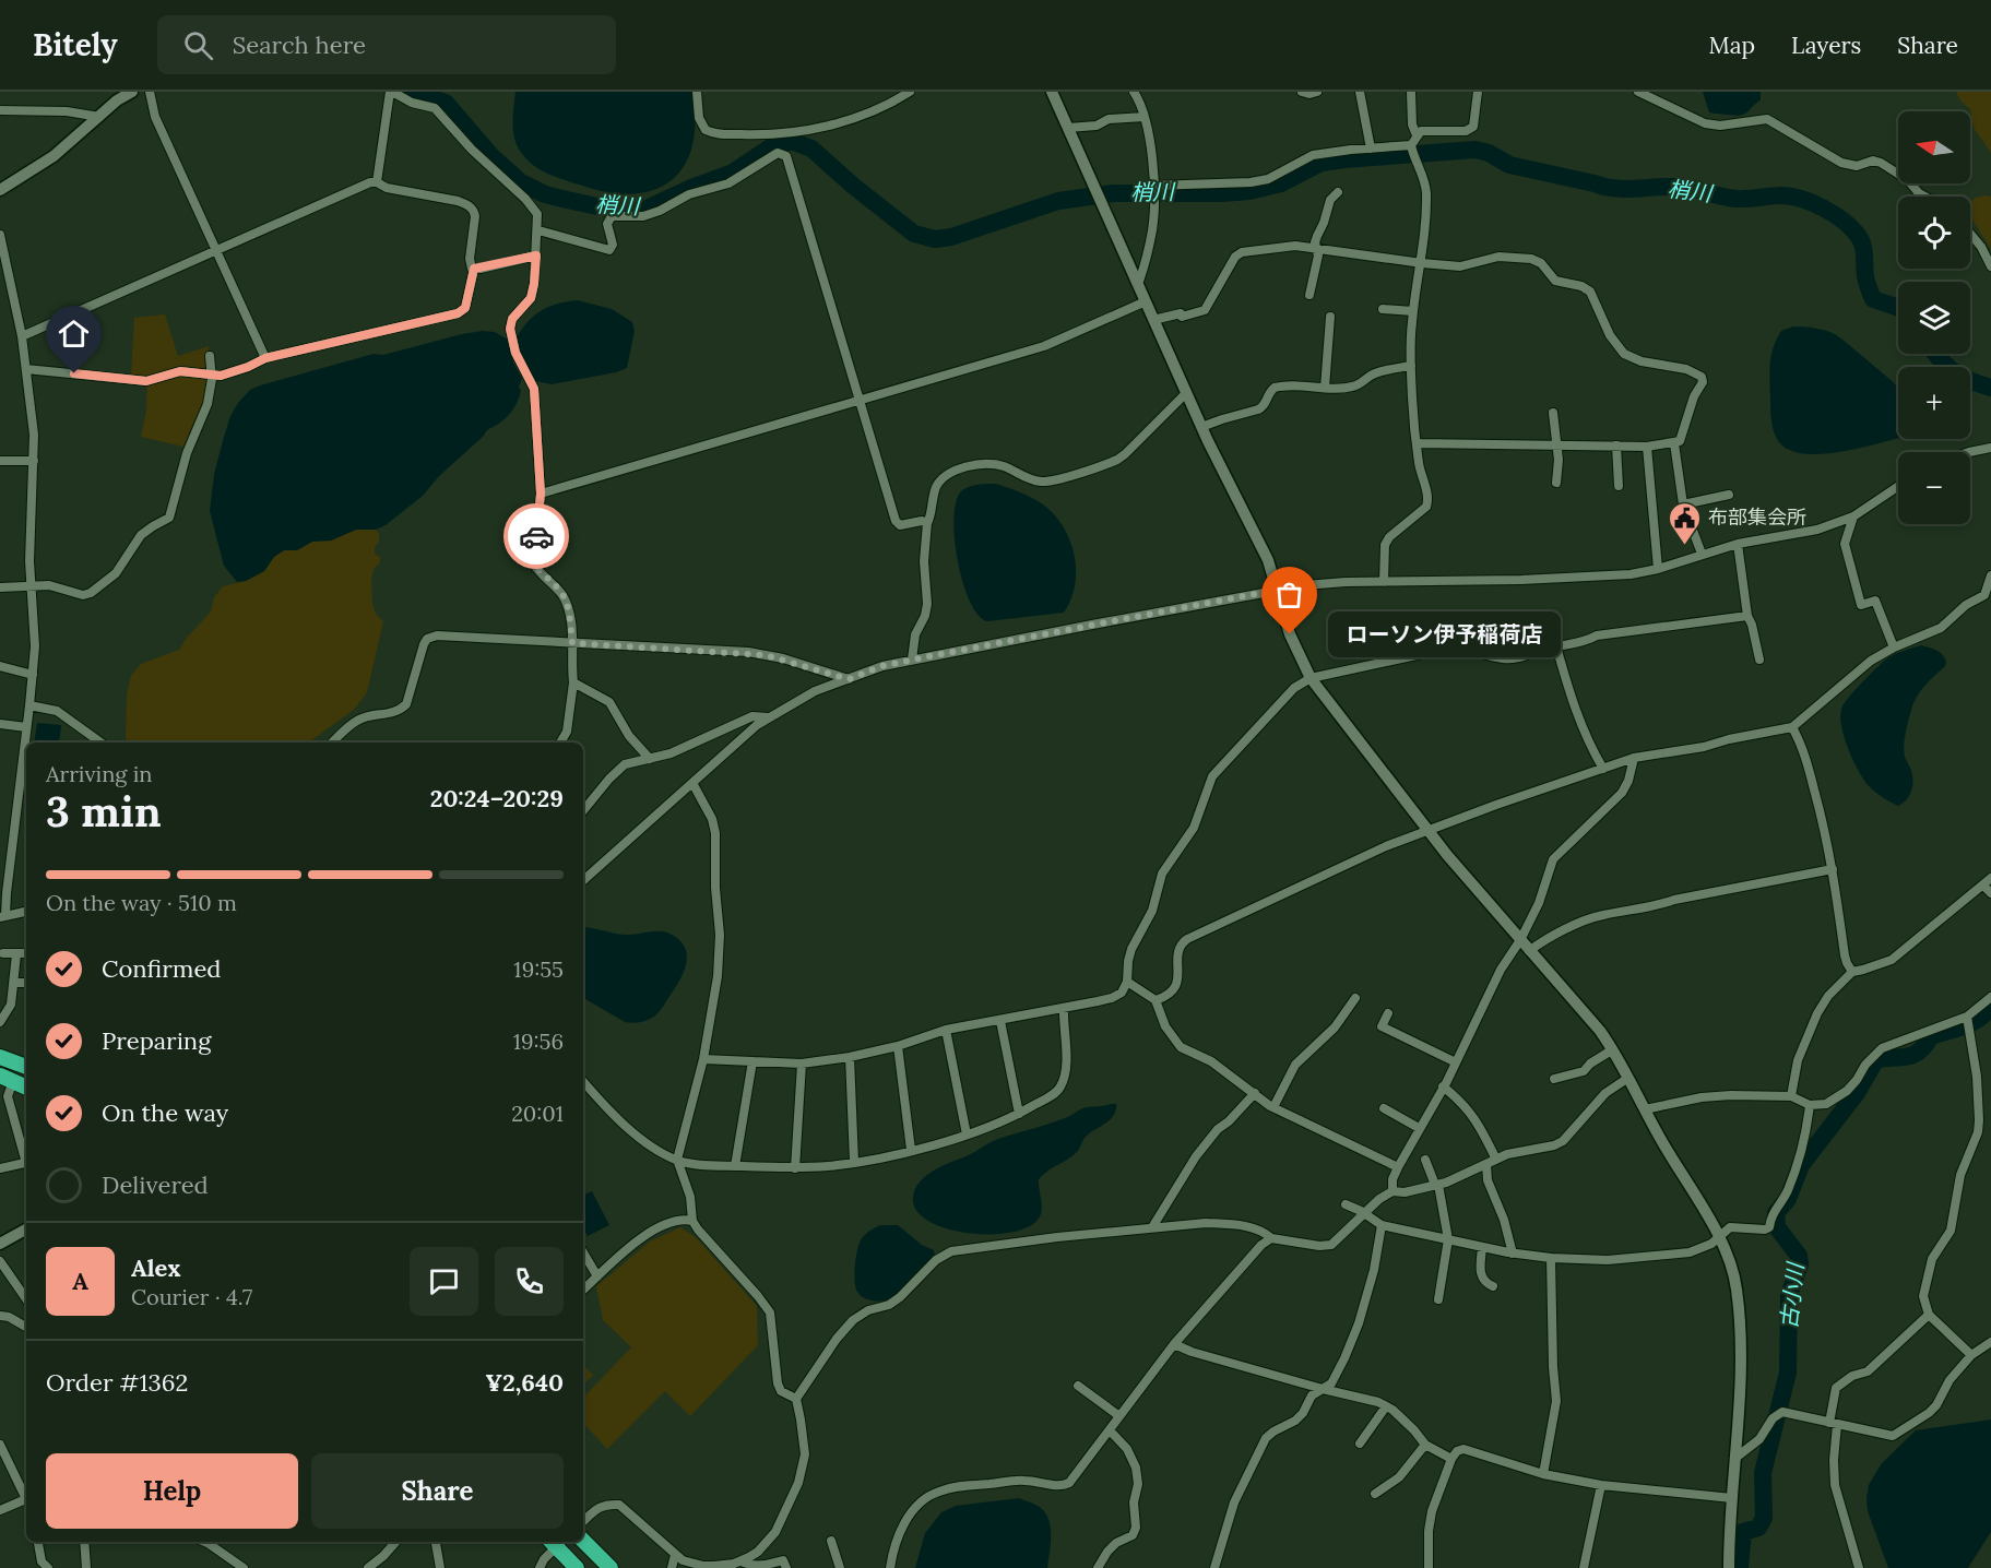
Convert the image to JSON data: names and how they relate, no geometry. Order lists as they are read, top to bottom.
{
  "water": ["梢川", "古小川"],
  "places": {
    "public building": ["布部集会所"],
    "other": ["ローソン伊予稲荷店"]
  },
  "north": "left",
  "page": {
    "header": "Bitely",
    "search": "Search here",
    "nav": ["Map", "Layers", "Share"],
    "map_buttons": ["+", "−"],
    "bubble": "ローソン伊予稲荷店",
    "heading": ["3 min", "Arriving in", "20:24–20:29"],
    "panel": [
      "Alex",
      "Courier · 4.7",
      "Order #1362",
      "¥2,640"
    ],
    "bar": "On the way · 510 m",
    "list": [
      ["Confirmed", "19:55"],
      ["Preparing", "19:56"],
      ["On the way", "20:01"],
      "Delivered"
    ],
    "round": "A",
    "buttons": ["Help", "Share"]
  }
}
